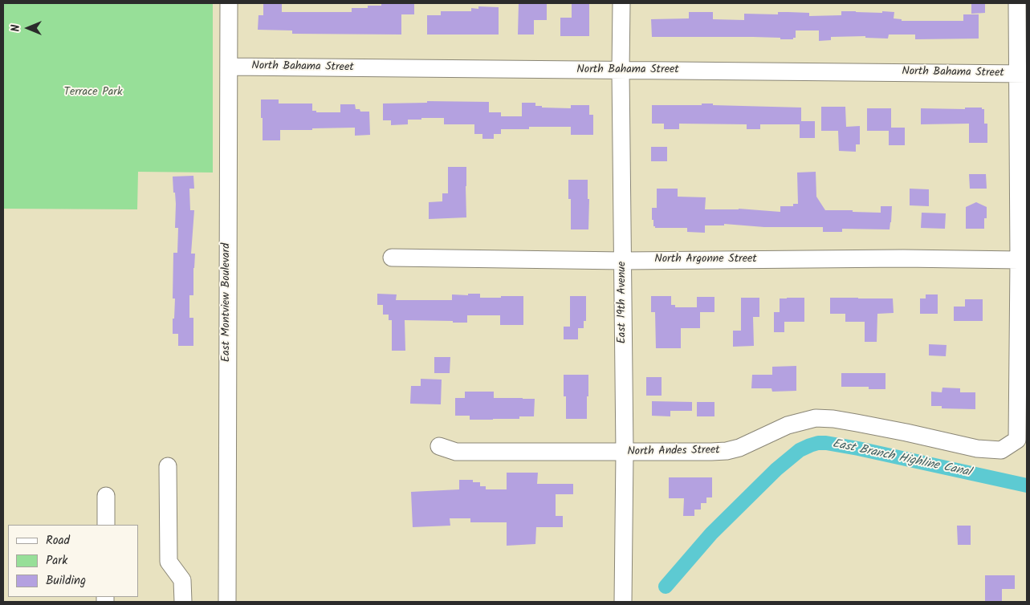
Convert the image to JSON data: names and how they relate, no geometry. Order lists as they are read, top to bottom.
{
  "streets": {
    "street": [
      "North Bahama Street",
      "North Argonne Street",
      "East Montview Boulevard",
      "East 19th Avenue",
      "North Andes Street"
    ]
  },
  "crossings": [
    ["North Bahama Street", "East Montview Boulevard"],
    ["North Bahama Street", "East 19th Avenue"],
    ["North Argonne Street", "East 19th Avenue"],
    ["East 19th Avenue", "North Andes Street"]
  ],
  "water": ["East Branch Highline Canal"],
  "parks": ["Terrace Park"],
  "legend": ["Road", "Park", "Building"],
  "north": "left"
}
